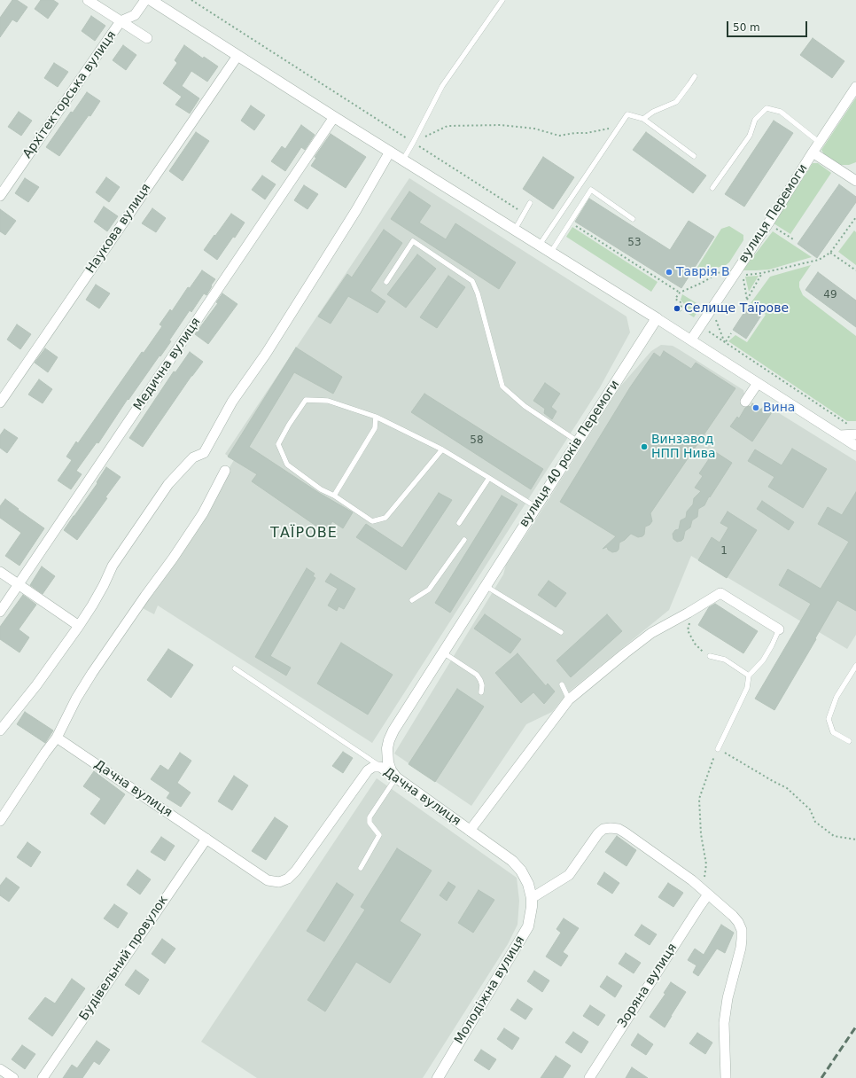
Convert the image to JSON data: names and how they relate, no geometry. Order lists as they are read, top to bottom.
{
  "streets": {
    "street": [
      "Архітекторська вулиця",
      "вулиця Перемоги",
      "Наукова вулиця",
      "Медична вулиця",
      "вулиця 40 років Перемоги",
      "Дачна вулиця",
      "Будівельний провулок",
      "Зоряна вулиця",
      "Молодіжна вулиця"
    ]
  },
  "crossings": [
    ["вулиця 40 років Перемоги", "Дачна вулиця"],
    ["Дачна вулиця", "Будівельний провулок"],
    ["Дачна вулиця", "Молодіжна вулиця"]
  ],
  "districts": ["ТАЇРОВЕ"],
  "places": [
    "Таврія В",
    "Селище Таїрове",
    "Вина",
    "Винзавод НПП Нива"
  ],
  "house_numbers": [
    "53",
    "49",
    "58",
    "1"
  ],
  "scale_bar": "50 m"
}
